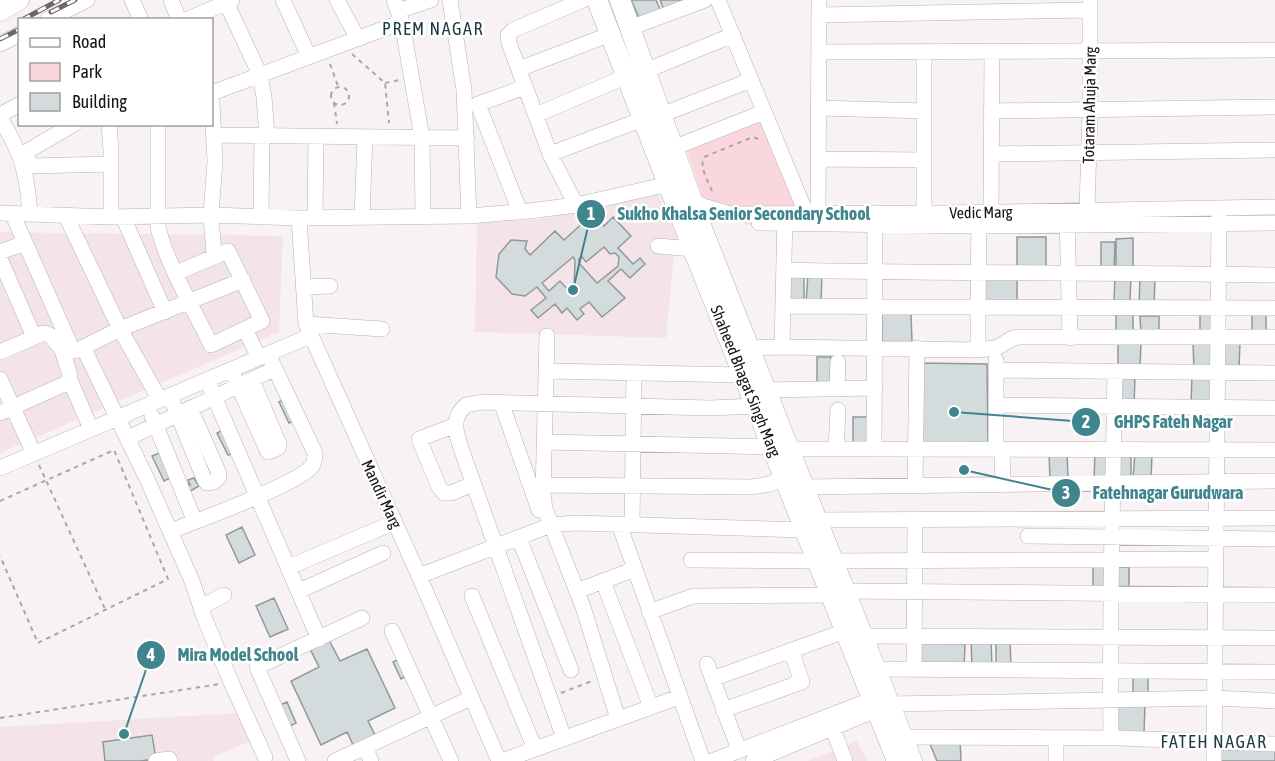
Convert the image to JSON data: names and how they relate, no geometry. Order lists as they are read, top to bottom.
{
  "streets": {
    "main road": ["Shaheed Bhagat Singh Marg"],
    "street": ["Totaram Ahuja Marg", "Vedic Marg", "Mandir Marg"]
  },
  "crossings": [
    ["Totaram Ahuja Marg", "Vedic Marg"],
    ["Vedic Marg", "Shaheed Bhagat Singh Marg"]
  ],
  "districts": ["PREM NAGAR", "FATEH NAGAR"],
  "places": [
    "Sukho Khalsa Senior Secondary School",
    "GHPS Fateh Nagar",
    "Fatehnagar Gurudwara",
    "Mira Model School"
  ],
  "legend": ["Road", "Park", "Building"]
}
